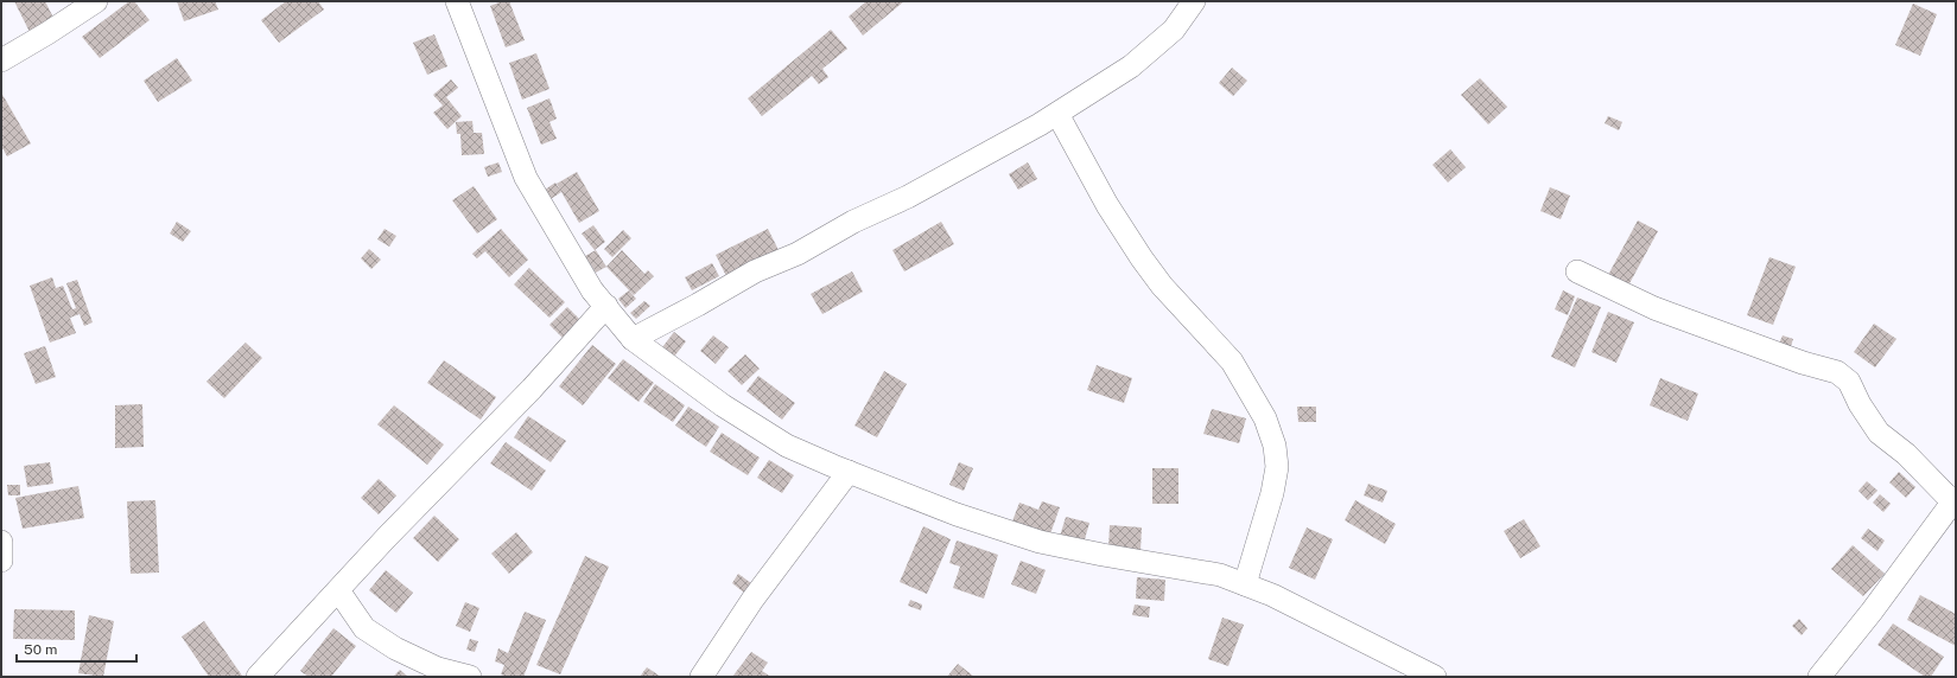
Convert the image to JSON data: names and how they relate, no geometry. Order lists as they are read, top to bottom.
{
  "scale_bar": "50 m"
}
